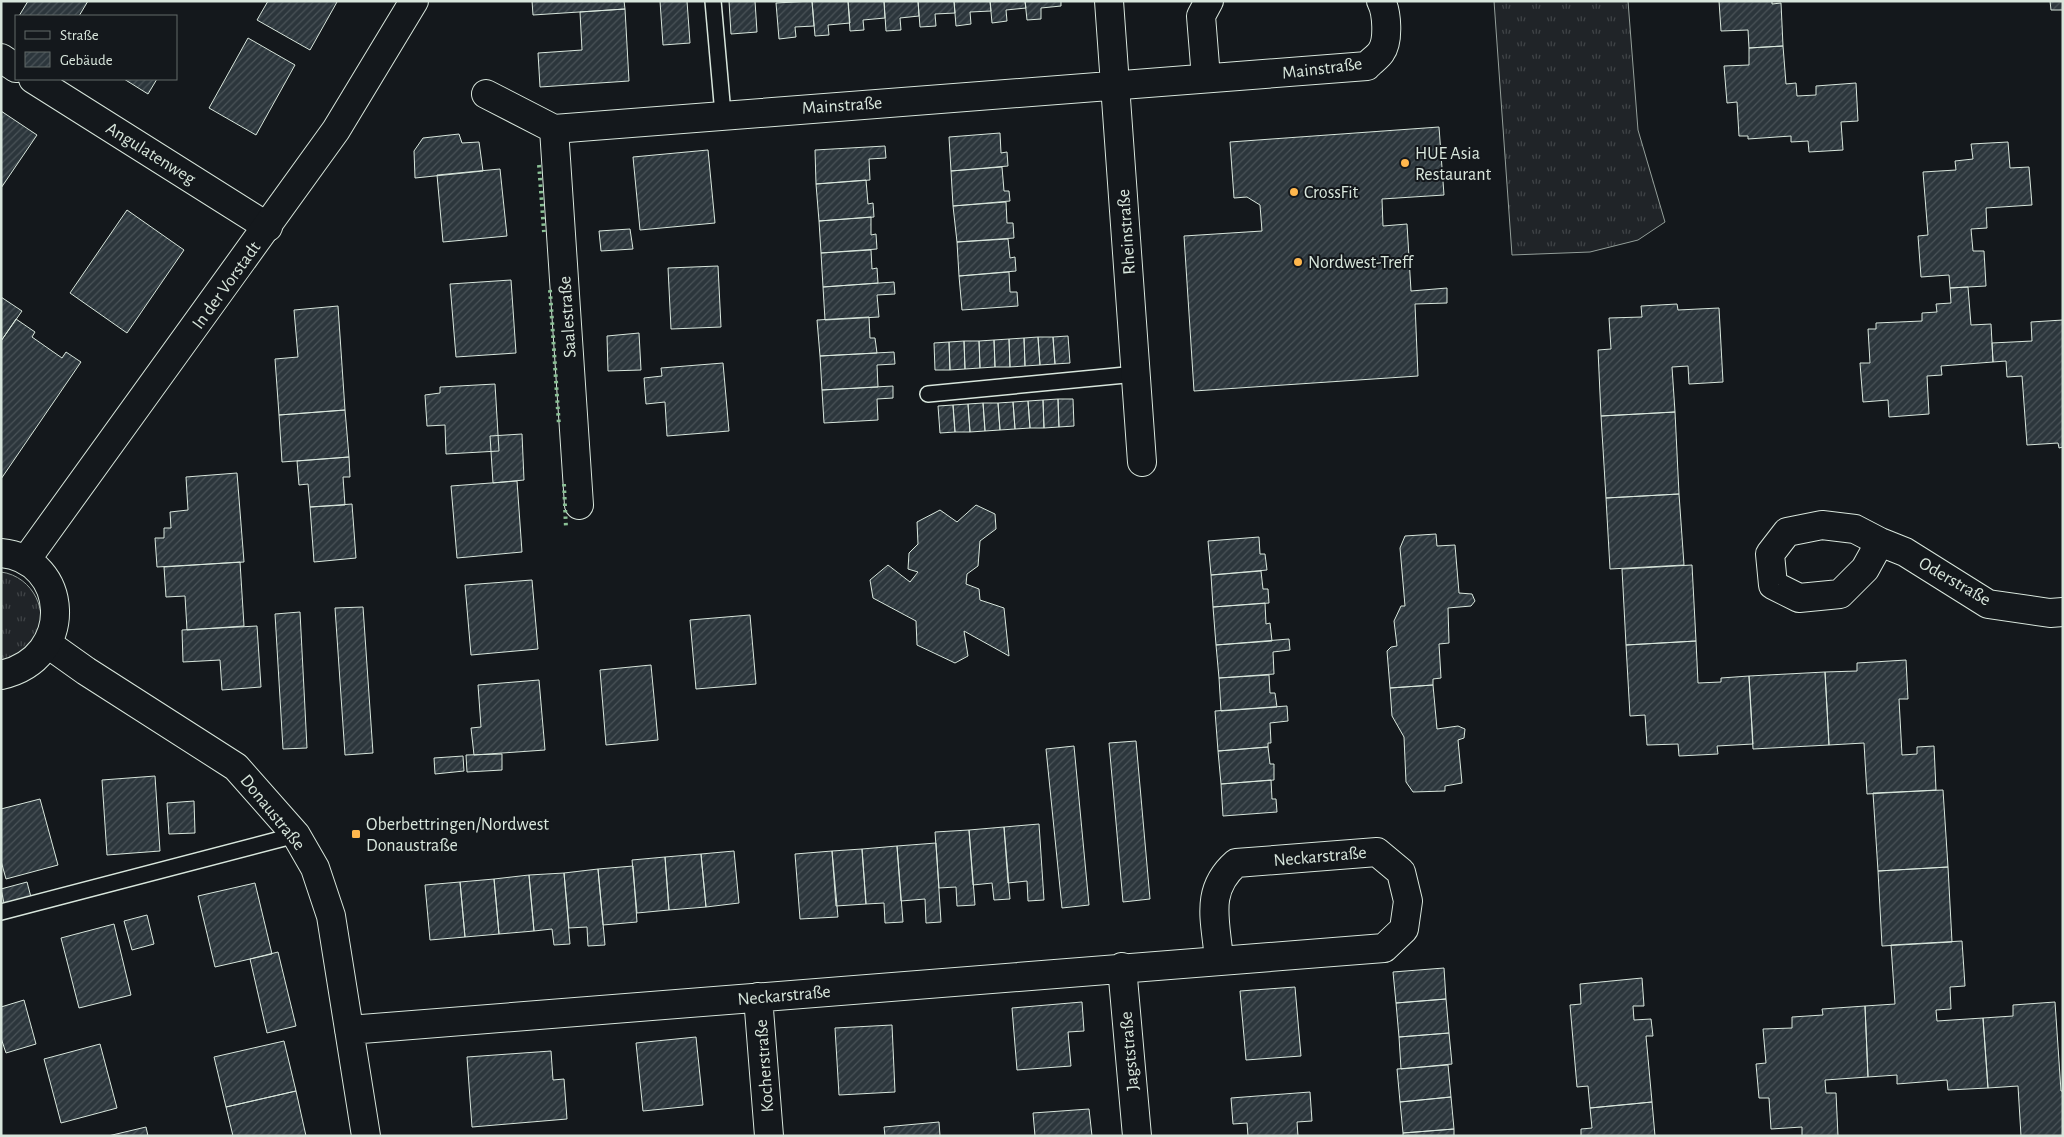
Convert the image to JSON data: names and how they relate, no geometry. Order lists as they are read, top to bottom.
{
  "streets": {
    "street": [
      "Mainstraße",
      "Angulatenweg",
      "Rheinstraße",
      "In der Vorstadt",
      "Saalestraße",
      "Oderstraße",
      "Donaustraße",
      "Neckarstraße",
      "Jagststraße",
      "Kocherstraße"
    ]
  },
  "crossings": [
    ["Mainstraße", "Rheinstraße"],
    ["Mainstraße", "Saalestraße"],
    ["Angulatenweg", "In der Vorstadt"],
    ["In der Vorstadt", "Donaustraße"],
    ["Donaustraße", "Neckarstraße"],
    ["Neckarstraße", "Jagststraße"],
    ["Neckarstraße", "Kocherstraße"]
  ],
  "places": {
    "other": ["HUE Asia Restaurant", "CrossFit", "Nordwest-Treff"],
    "transit": ["Oberbettringen/Nordwest Donaustraße"]
  },
  "legend": ["Straße", "Gebäude"]
}
